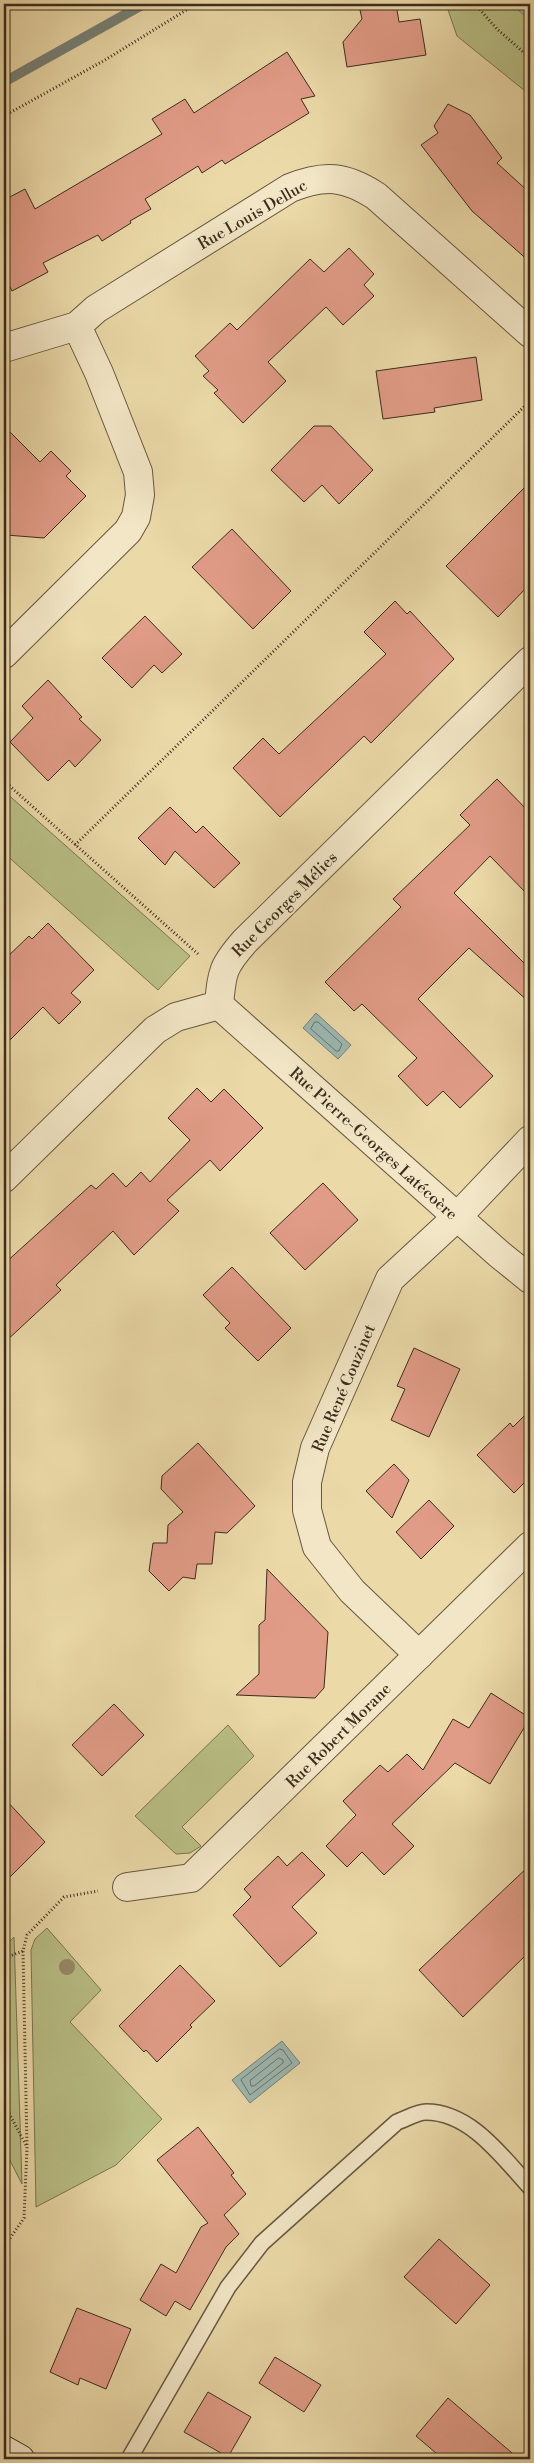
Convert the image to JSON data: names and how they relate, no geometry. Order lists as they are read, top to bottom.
{
  "streets": {
    "street": [
      "Rue Louis Delluc",
      "Rue Georges Mélies",
      "Rue Pierre-Georges Latécoère",
      "Rue René Couzinet",
      "Rue Robert Morane"
    ]
  },
  "crossings": [
    ["Rue Georges Mélies", "Rue Pierre-Georges Latécoère"],
    ["Rue Pierre-Georges Latécoère", "Rue René Couzinet"],
    ["Rue René Couzinet", "Rue Robert Morane"]
  ]
}
